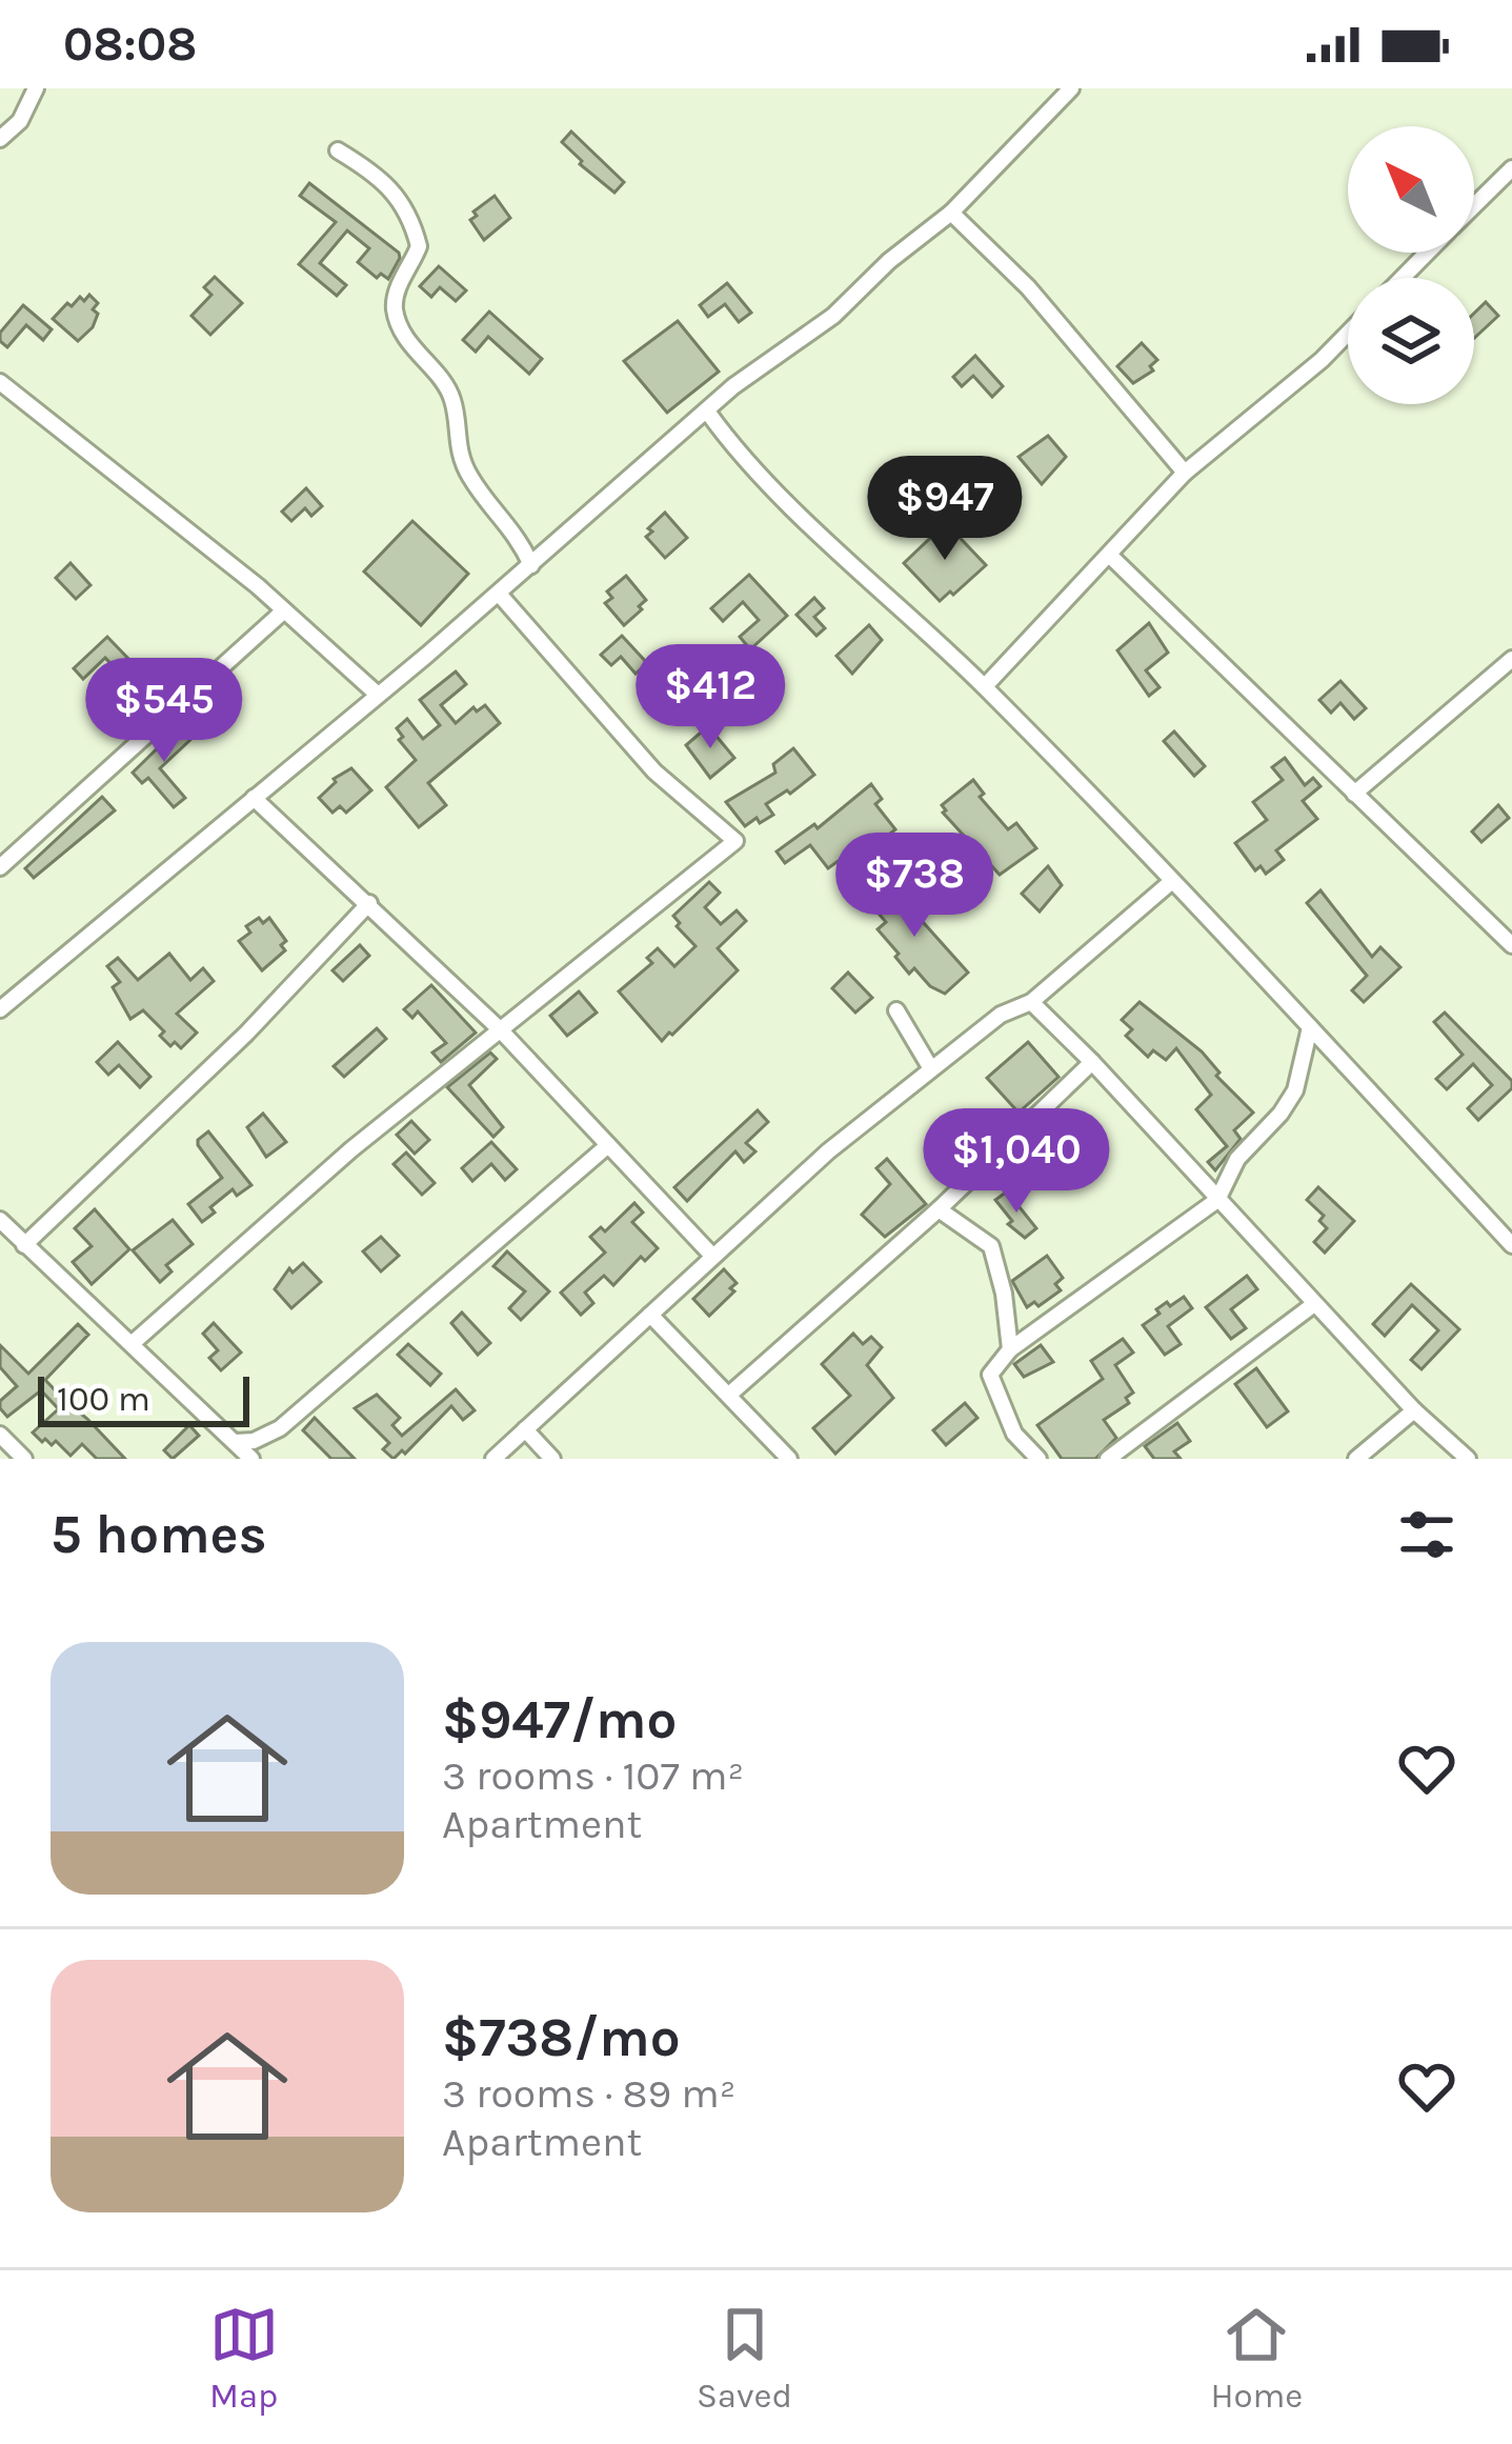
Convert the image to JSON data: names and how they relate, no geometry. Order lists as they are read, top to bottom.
{
  "scale_bar": "100 m",
  "north": "top left",
  "page": {
    "status": "08:08",
    "price": [
      "$947",
      "$412",
      "$545",
      "$738",
      "$1,040"
    ],
    "scale": "100 m",
    "heading": "5 homes",
    "list": [
      {
        "name": "$947/mo",
        "note": "3 rooms · 107 m² · Apartment"
      },
      {
        "name": "$738/mo",
        "note": "3 rooms · 89 m² · Apartment"
      }
    ],
    "tabs": ["Map", "Saved", "Home"]
  }
}
